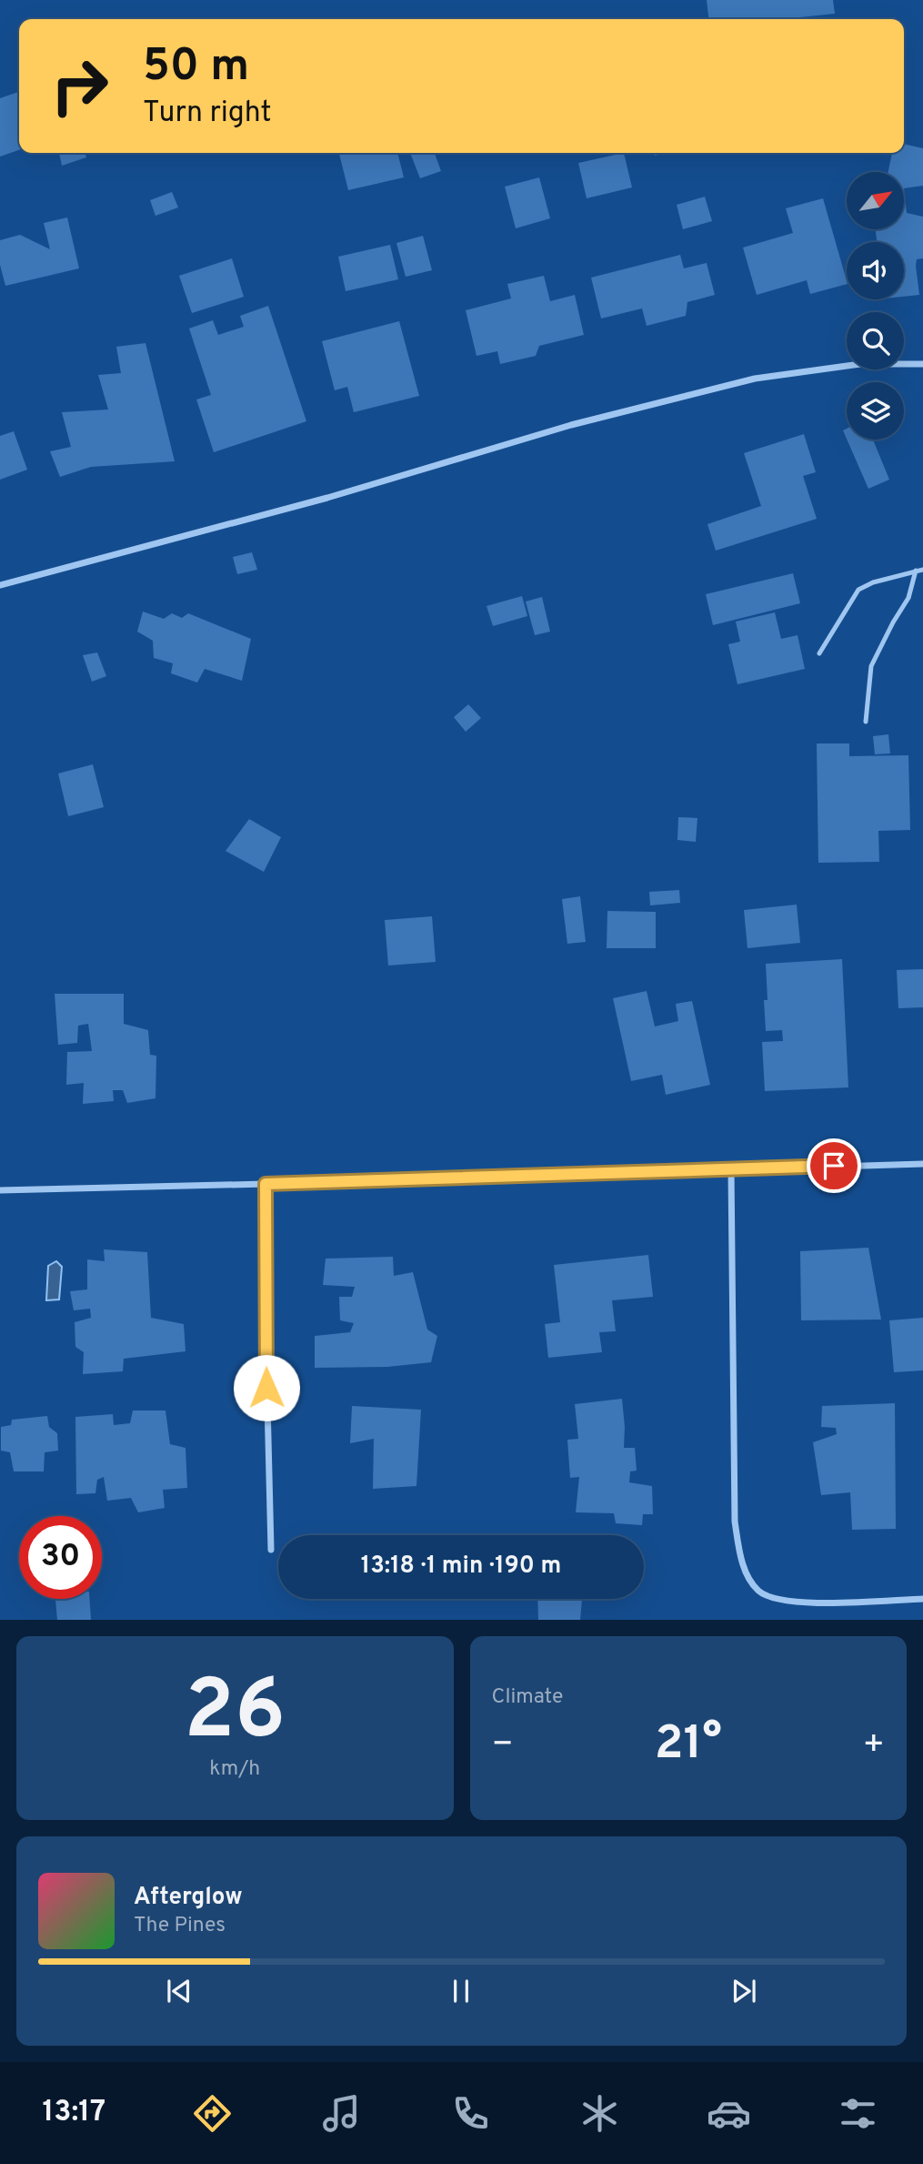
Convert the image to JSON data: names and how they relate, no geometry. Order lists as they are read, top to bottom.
{
  "north": "top right",
  "page": {
    "turn": ["50 m", "Turn right"],
    "limit": "30",
    "trip": "13:18 · 1 min · 190 m",
    "tile": [
      ["26", "km/h"],
      "Climate"
    ],
    "heat": ["−", "21°", "+"],
    "song": ["Afterglow", "The Pines"],
    "tabs": "13:17"
  }
}
